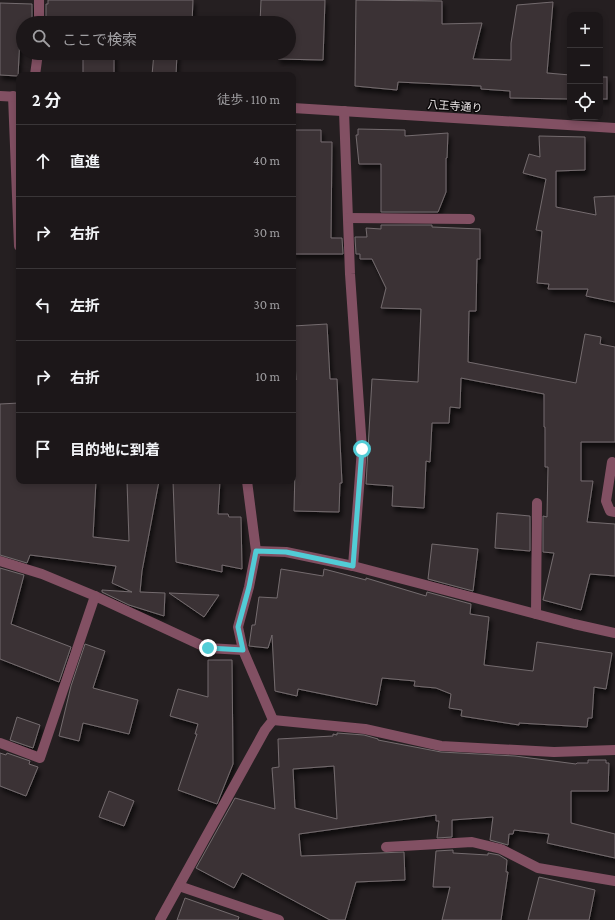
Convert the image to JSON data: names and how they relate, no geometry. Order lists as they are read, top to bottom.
{
  "streets": {
    "street": ["八王寺通り"]
  },
  "page": {
    "map_buttons": ["+", "−"],
    "search": "ここで検索",
    "heading": ["2 分", "徒歩 · 110 m"],
    "list": [
      ["直進", "40 m"],
      ["右折", "30 m"],
      ["左折", "30 m"],
      ["右折", "10 m"],
      "目的地に到着"
    ]
  }
}
